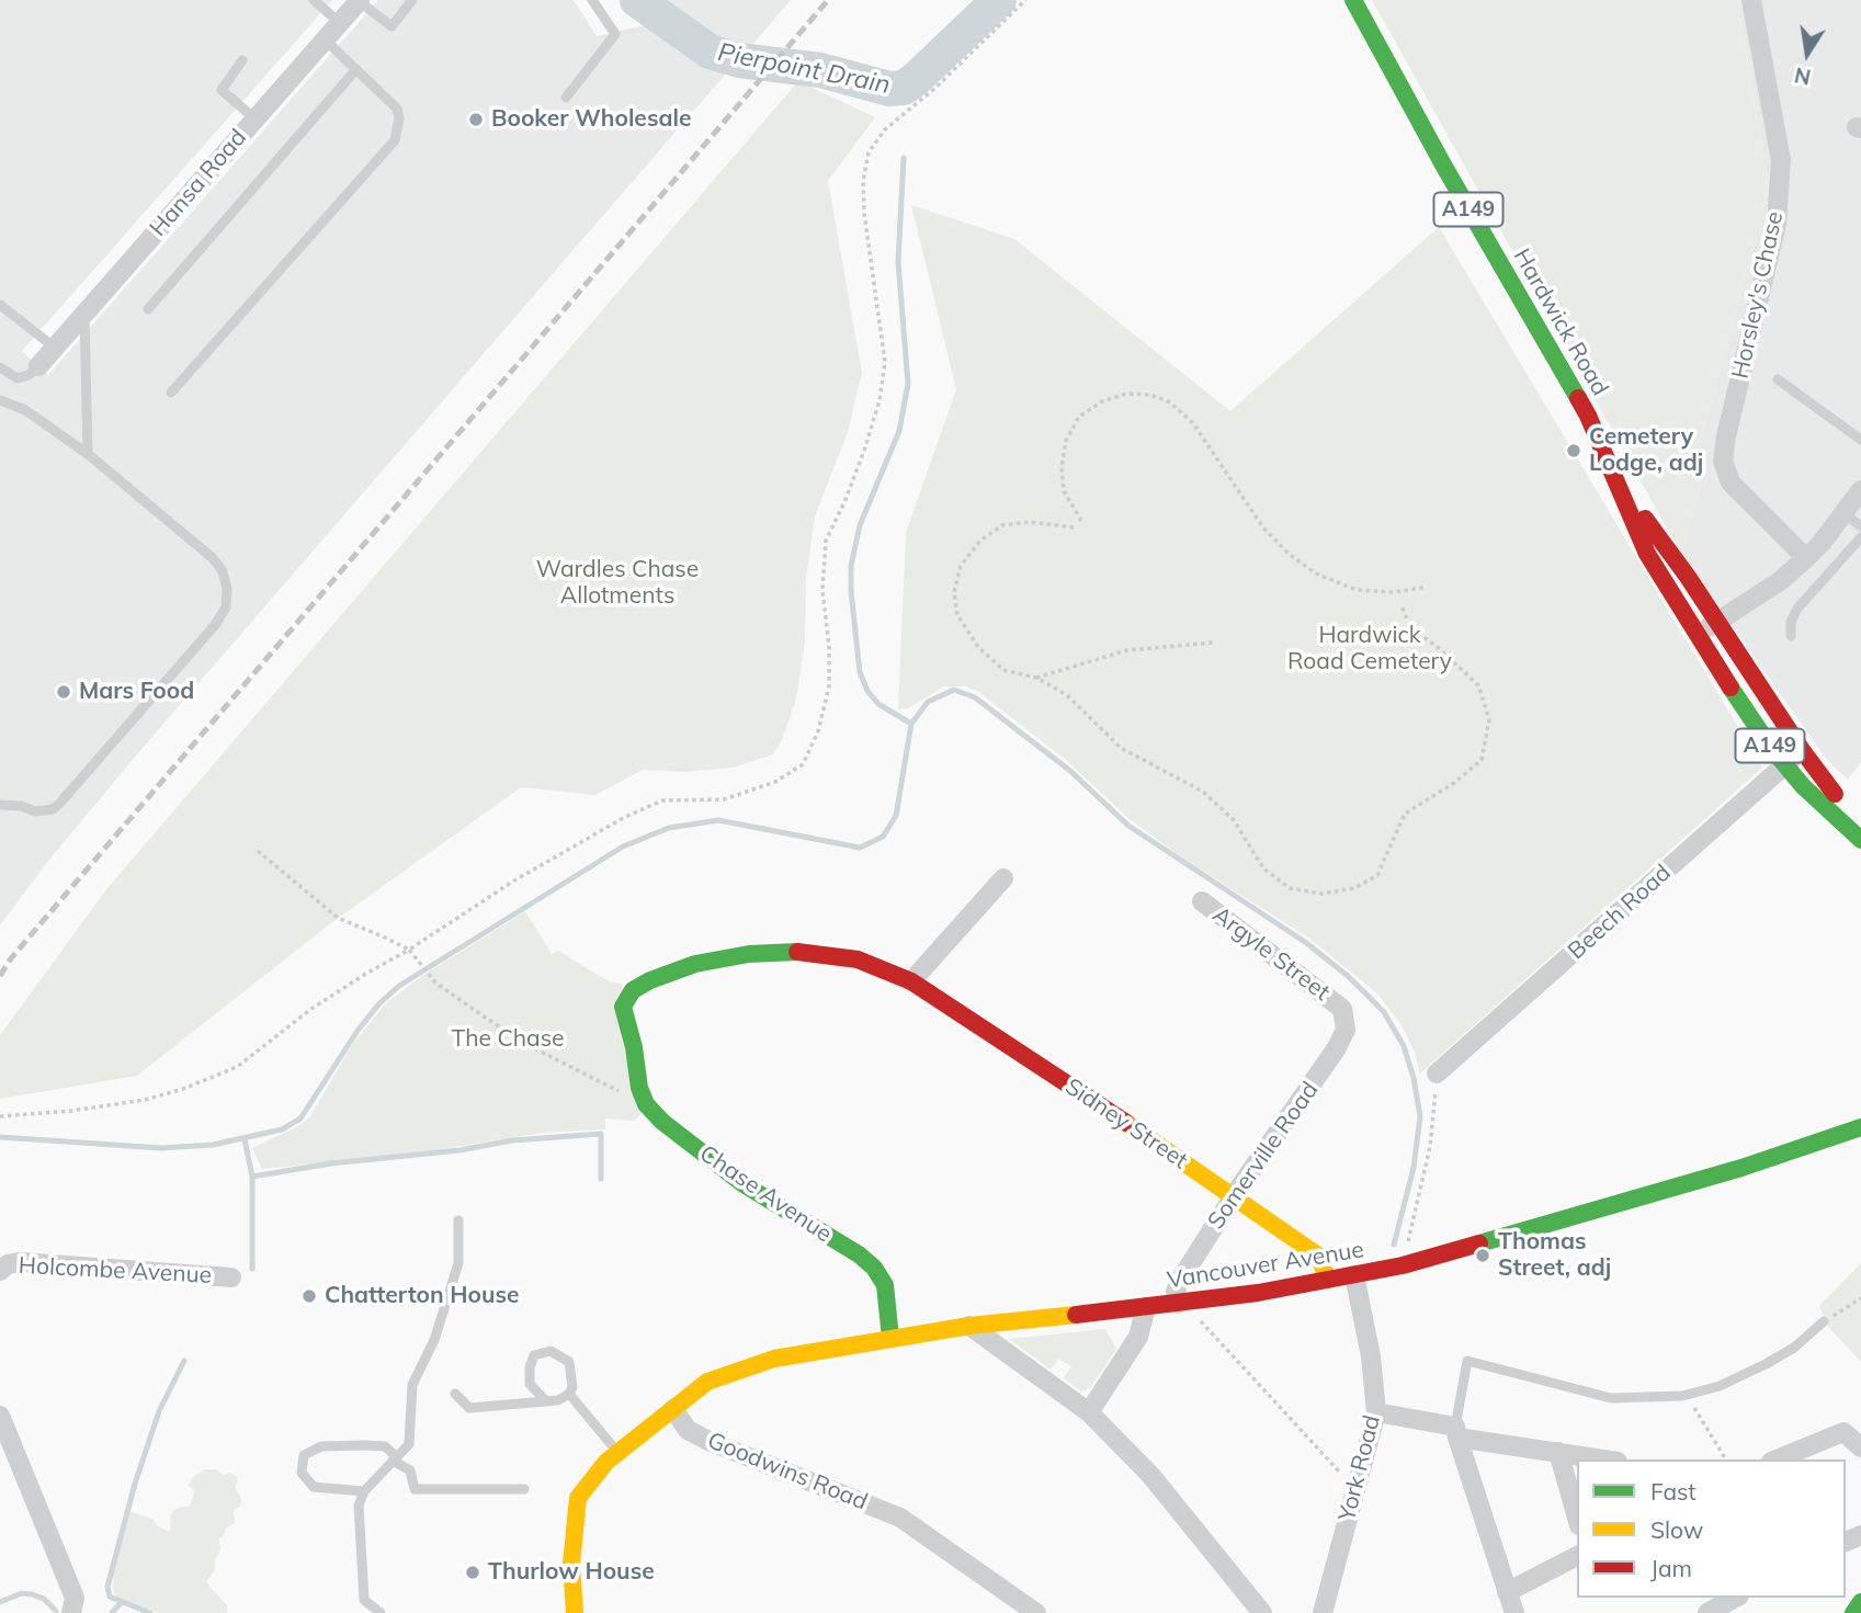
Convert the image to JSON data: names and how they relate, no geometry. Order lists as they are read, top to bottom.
{
  "streets": {
    "main road": [
      "A149",
      "Hardwick Road",
      "Sidney Street",
      "Chase Avenue",
      "Vancouver Avenue"
    ],
    "street": [
      "Hansa Road",
      "Horsley's Chase",
      "Beech Road",
      "Argyle Street",
      "Somerville Road",
      "Holcombe Avenue",
      "York Road",
      "Goodwins Road"
    ]
  },
  "crossings": [
    ["Hardwick Road", "Beech Road"],
    ["Argyle Street", "Somerville Road"],
    ["Sidney Street", "Somerville Road"],
    ["Sidney Street", "Chase Avenue"],
    ["Sidney Street", "Vancouver Avenue"],
    ["Somerville Road", "Vancouver Avenue"],
    ["Chase Avenue", "Vancouver Avenue"],
    ["Vancouver Avenue", "York Road"],
    ["Vancouver Avenue", "Goodwins Road"]
  ],
  "water": ["Pierpoint Drain"],
  "parks": ["Wardles Chase Allotments", "Hardwick Road Cemetery", "The Chase"],
  "places": [
    "Booker Wholesale",
    "Cemetery Lodge, adj",
    "Mars Food",
    "Thomas Street, adj",
    "Chatterton House",
    "Thurlow House"
  ],
  "legend": ["Fast", "Slow", "Jam"],
  "north": "bottom"
}
